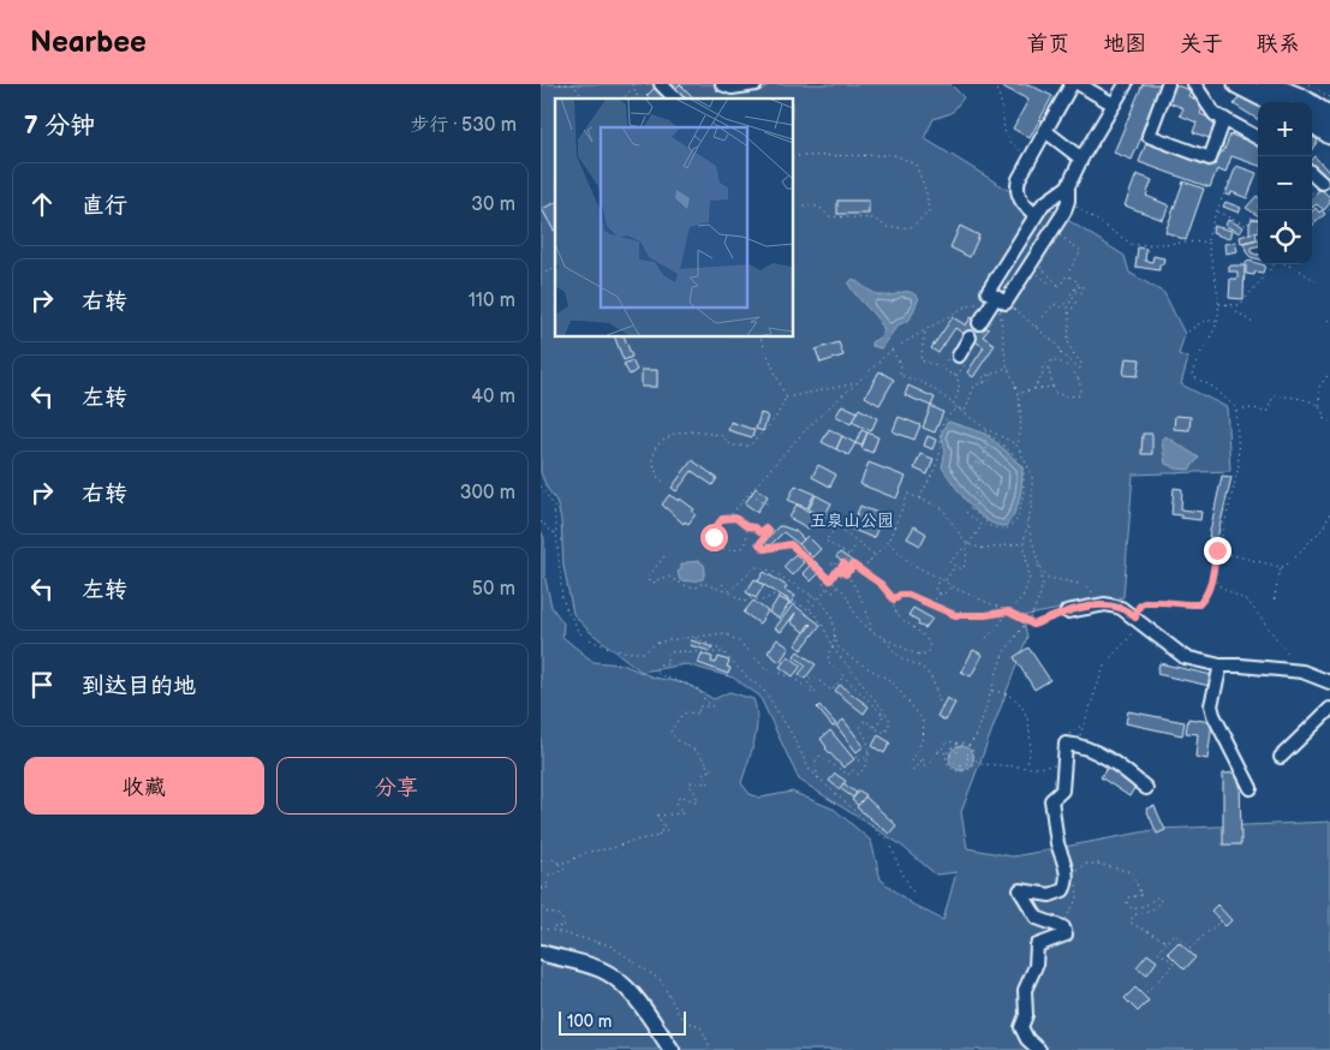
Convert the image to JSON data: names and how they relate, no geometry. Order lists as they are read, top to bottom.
{
  "parks": ["五泉山公园"],
  "scale_bar": "100 m",
  "page": {
    "header": "Nearbee",
    "nav": [
      "首页",
      "地图",
      "关于",
      "联系"
    ],
    "heading": ["7 分钟", "步行 · 530 m"],
    "map_buttons": ["+", "−"],
    "list": [
      ["直行", "30 m"],
      ["右转", "110 m"],
      ["左转", "40 m"],
      ["右转", "300 m"],
      ["左转", "50 m"],
      "到达目的地"
    ],
    "buttons": ["收藏", "分享"],
    "scale": "100 m"
  }
}
